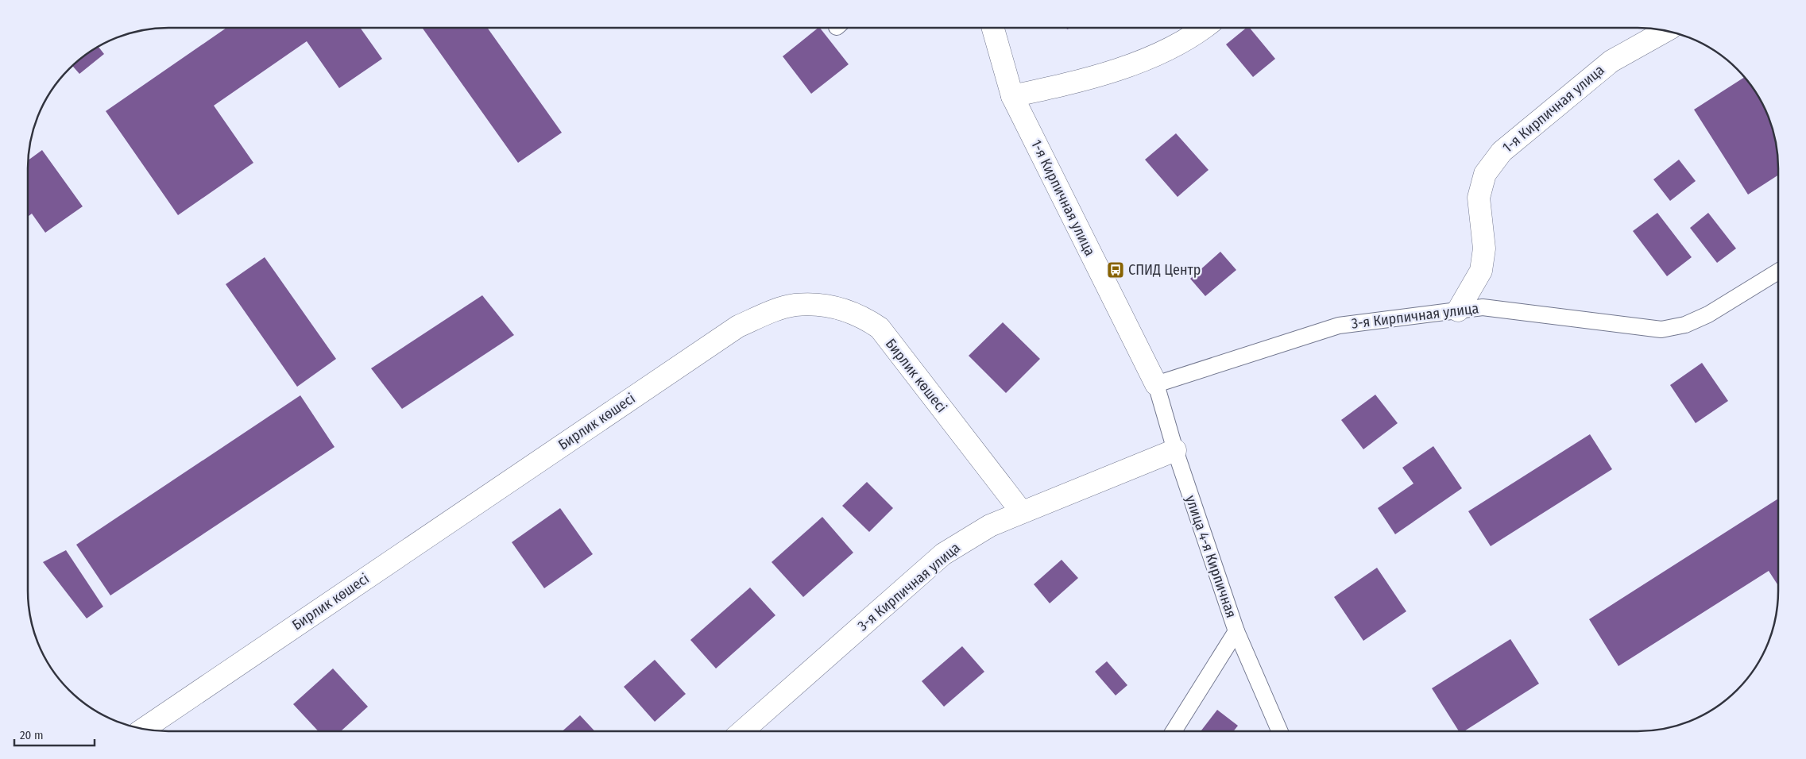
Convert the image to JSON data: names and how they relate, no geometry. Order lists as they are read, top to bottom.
{
  "streets": {
    "street": ["1-я Кирпичная улица", "3-я Кирпичная улица", "Бирлик көшесі"],
    "lane": ["улица 4-я Кирпичная"]
  },
  "crossings": [
    ["1-я Кирпичная улица", "3-я Кирпичная улица"],
    ["1-я Кирпичная улица", "улица 4-я Кирпичная"],
    ["3-я Кирпичная улица", "Бирлик көшесі"],
    ["3-я Кирпичная улица", "улица 4-я Кирпичная"]
  ],
  "places": {
    "bus stop": ["СПИД Центр"]
  },
  "scale_bar": "20 m"
}
